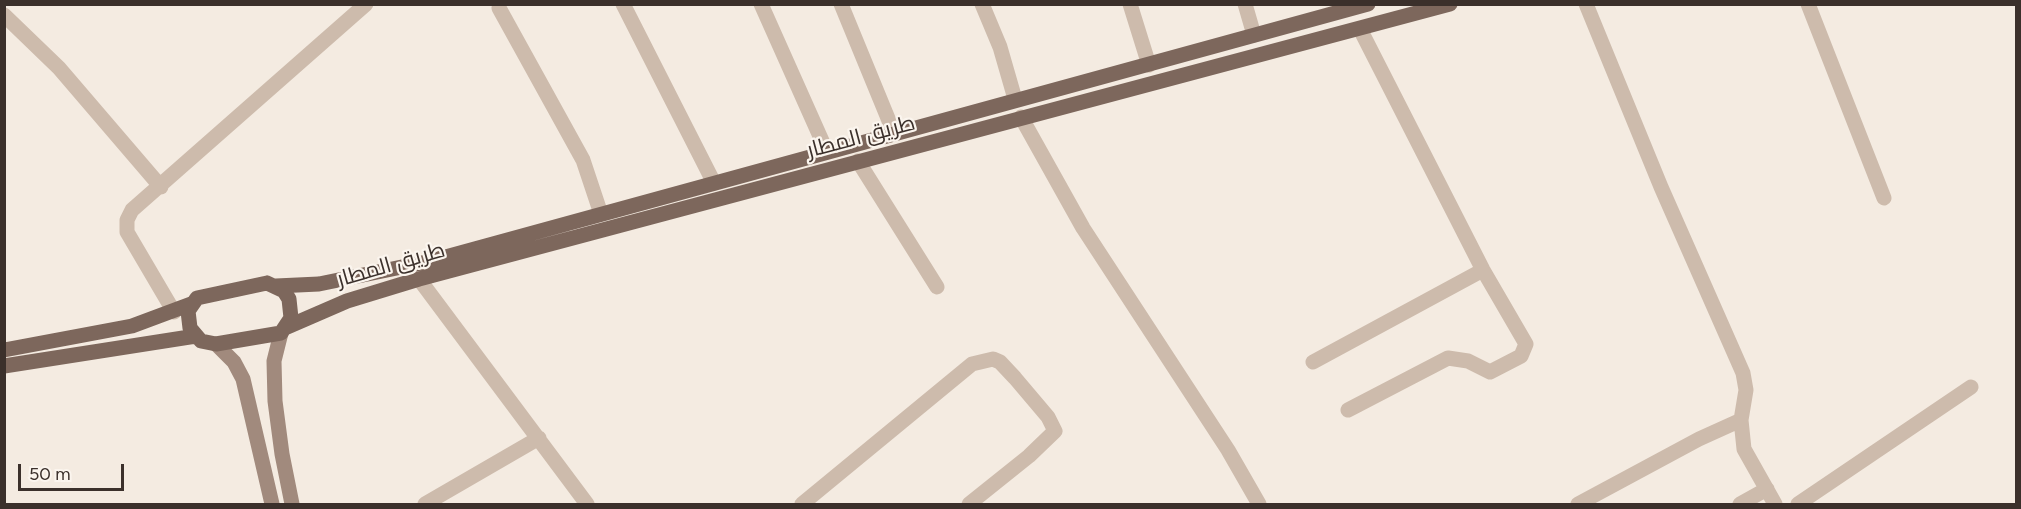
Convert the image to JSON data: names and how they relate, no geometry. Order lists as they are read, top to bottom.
{
  "streets": {
    "main road": ["طريق المطار"]
  },
  "scale_bar": "50 m"
}
